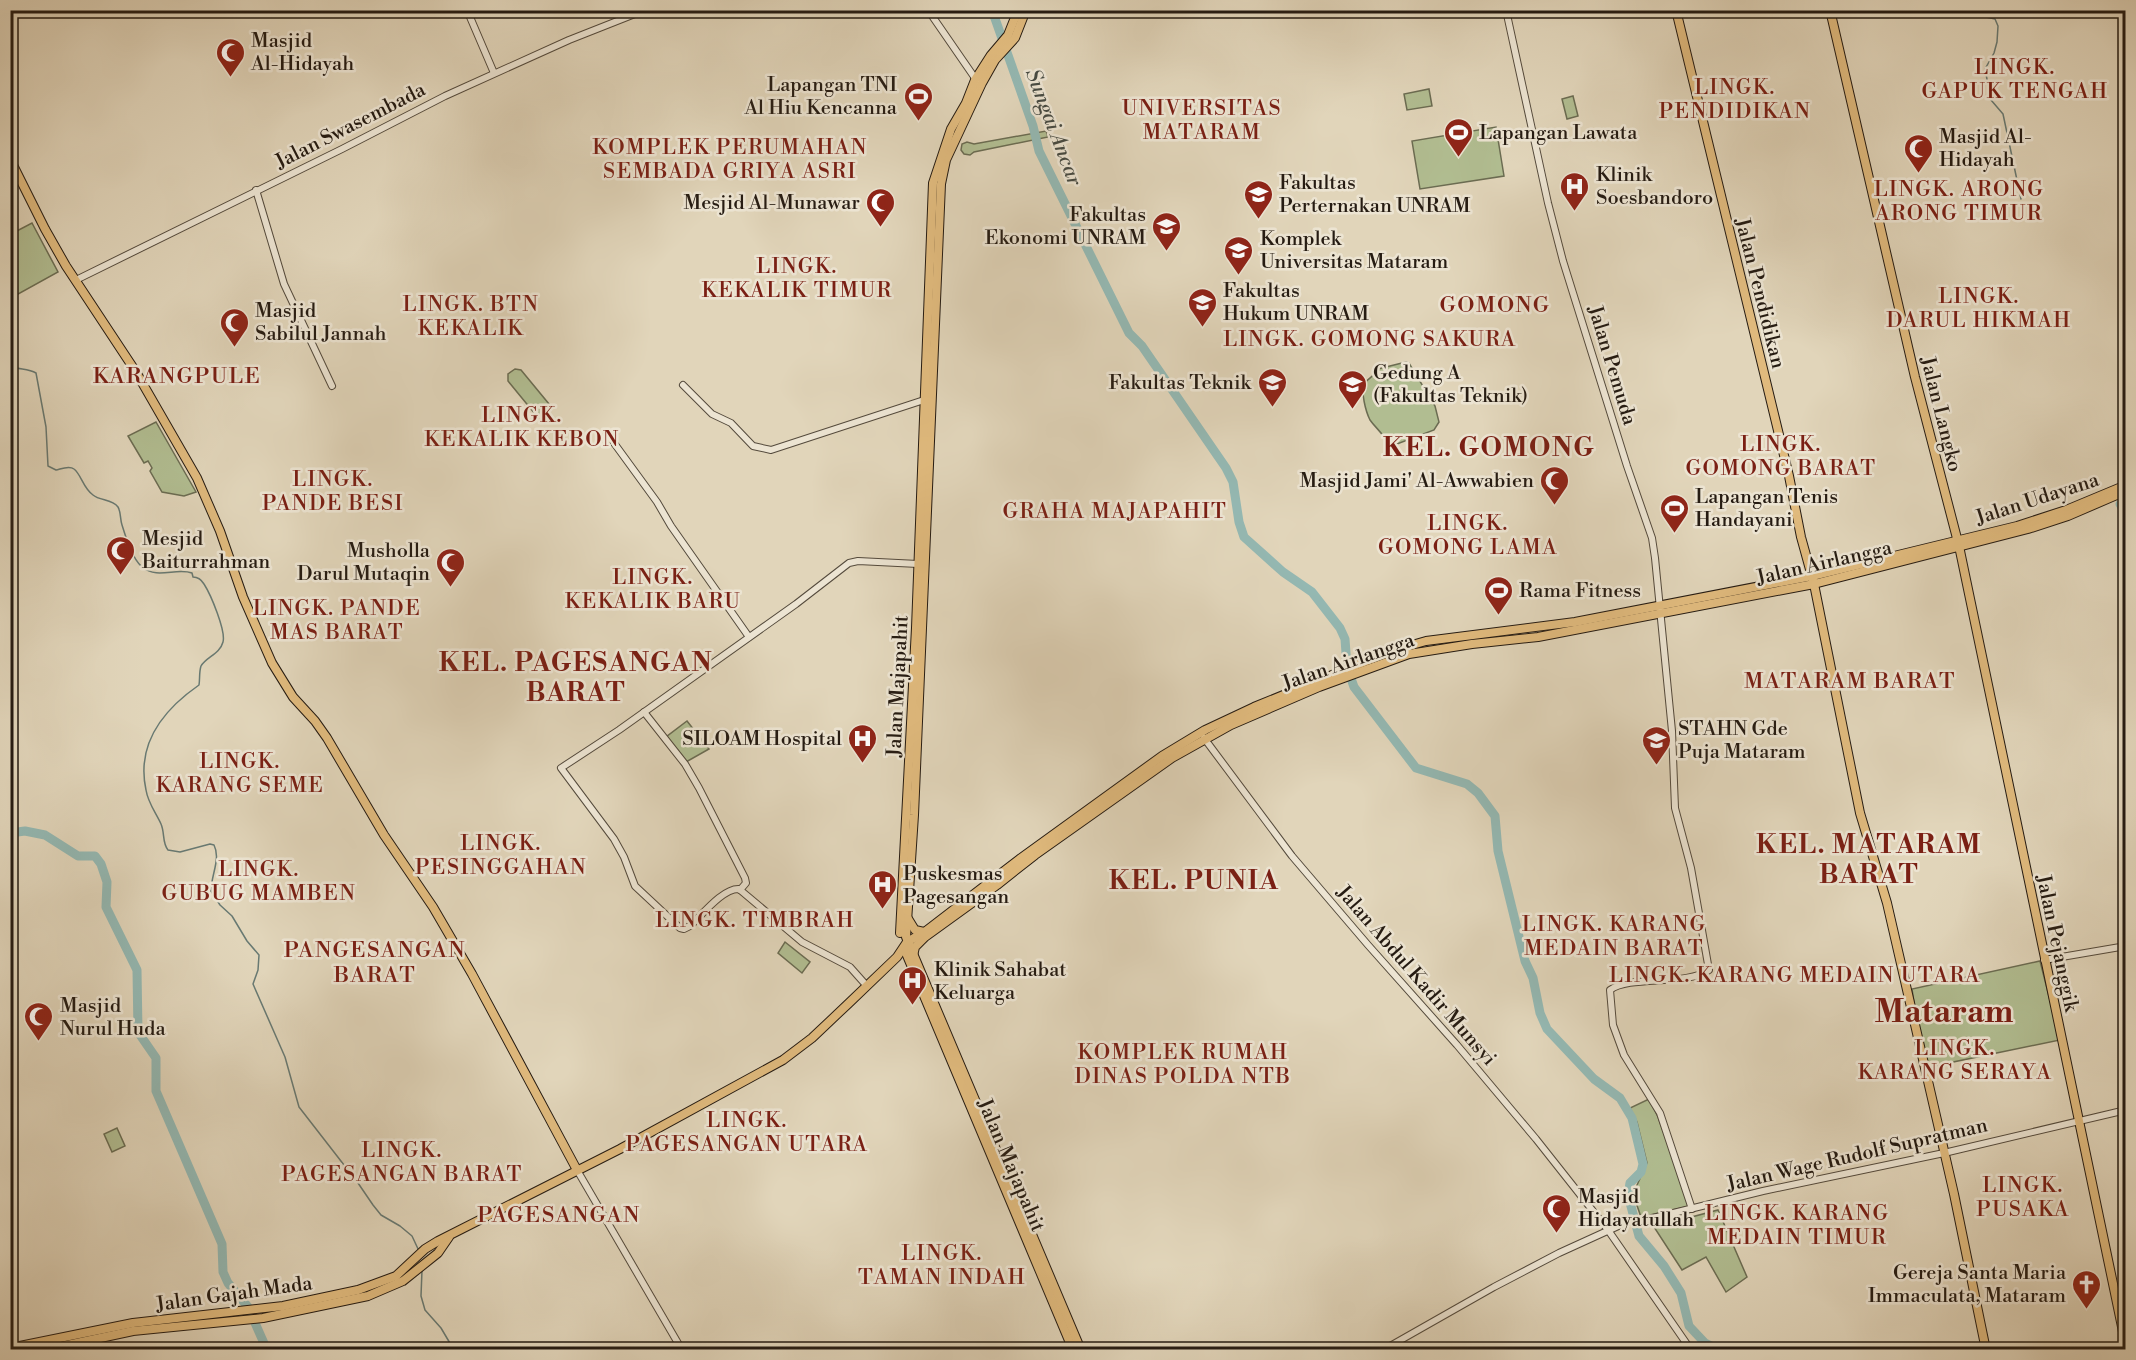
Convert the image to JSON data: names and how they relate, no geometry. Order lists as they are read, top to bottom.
{
  "streets": {
    "main road": [
      "Jalan Pendidikan",
      "Jalan Langko",
      "Jalan Udayana",
      "Jalan Airlangga",
      "Jalan Majapahit",
      "Jalan Pejanggik",
      "Jalan Gajah Mada"
    ],
    "street": [
      "Jalan Swasembada",
      "Jalan Pemuda",
      "Jalan Abdul Kadir Munsyi",
      "Jalan Wage Rudolf Supratman"
    ]
  },
  "crossings": [
    ["Jalan Pendidikan", "Jalan Airlangga"],
    ["Jalan Pendidikan", "Jalan Wage Rudolf Supratman"],
    ["Jalan Pemuda", "Jalan Airlangga"],
    ["Jalan Pemuda", "Jalan Wage Rudolf Supratman"],
    ["Jalan Langko", "Jalan Udayana"],
    ["Jalan Langko", "Jalan Airlangga"],
    ["Jalan Langko", "Jalan Pejanggik"],
    ["Jalan Udayana", "Jalan Airlangga"],
    ["Jalan Udayana", "Jalan Pejanggik"],
    ["Jalan Airlangga", "Jalan Majapahit"],
    ["Jalan Airlangga", "Jalan Pejanggik"],
    ["Jalan Airlangga", "Jalan Abdul Kadir Munsyi"],
    ["Jalan Airlangga", "Jalan Gajah Mada"],
    ["Jalan Majapahit", "Jalan Gajah Mada"],
    ["Jalan Pejanggik", "Jalan Wage Rudolf Supratman"],
    ["Jalan Abdul Kadir Munsyi", "Jalan Wage Rudolf Supratman"]
  ],
  "districts": [
    "LINGK. GAPUK TENGAH",
    "LINGK. PENDIDIKAN",
    "UNIVERSITAS MATARAM",
    "KOMPLEK PERUMAHAN SEMBADA GRIYA ASRI",
    "LINGK. ARONG ARONG TIMUR",
    "LINGK. KEKALIK TIMUR",
    "LINGK. DARUL HIKMAH",
    "LINGK. BTN KEKALIK",
    "GOMONG",
    "LINGK. GOMONG SAKURA",
    "KARANGPULE",
    "LINGK. KEKALIK KEBON",
    "LINGK. GOMONG BARAT",
    "KEL. GOMONG",
    "LINGK. PANDE BESI",
    "GRAHA MAJAPAHIT",
    "LINGK. GOMONG LAMA",
    "LINGK. KEKALIK BARU",
    "LINGK. PANDE MAS BARAT",
    "KEL. PAGESANGAN BARAT",
    "MATARAM BARAT",
    "LINGK. KARANG SEME",
    "LINGK. PESINGGAHAN",
    "KEL. MATARAM BARAT",
    "LINGK. GUBUG MAMBEN",
    "KEL. PUNIA",
    "LINGK. TIMBRAH",
    "LINGK. KARANG MEDAIN BARAT",
    "PANGESANGAN BARAT",
    "LINGK. KARANG MEDAIN UTARA",
    "Mataram",
    "LINGK. KARANG SERAYA",
    "KOMPLEK RUMAH DINAS POLDA NTB",
    "LINGK. PAGESANGAN UTARA",
    "LINGK. PAGESANGAN BARAT",
    "LINGK. PUSAKA",
    "LINGK. KARANG MEDAIN TIMUR",
    "PAGESANGAN",
    "LINGK. TAMAN INDAH"
  ],
  "water": ["Sungai Ancar"],
  "places": {
    "mosque": [
      "Masjid Al-Hidayah",
      "Masjid Al- Hidayah",
      "Mesjid Al-Munawar",
      "Masjid Sabilul Jannah",
      "Masjid Jami' Al-Awwabien",
      "Mesjid Baiturrahman",
      "Musholla Darul Mutaqin",
      "Masjid Nurul Huda",
      "Masjid Hidayatullah"
    ],
    "sports": [
      "Lapangan TNI Al Hiu Kencanna",
      "Lapangan Lawata",
      "Lapangan Tenis Handayani",
      "Rama Fitness"
    ],
    "hospital": [
      "Klinik Soesbandoro",
      "SILOAM Hospital",
      "Puskesmas Pagesangan",
      "Klinik Sahabat Keluarga"
    ],
    "school or university": [
      "Fakultas Perternakan UNRAM",
      "Fakultas Ekonomi UNRAM",
      "Komplek Universitas Mataram",
      "Fakultas Hukum UNRAM",
      "Fakultas Teknik",
      "Gedung A (Fakultas Teknik)",
      "STAHN Gde Puja Mataram"
    ],
    "church": ["Gereja Santa Maria Immaculata, Mataram"]
  }
}
